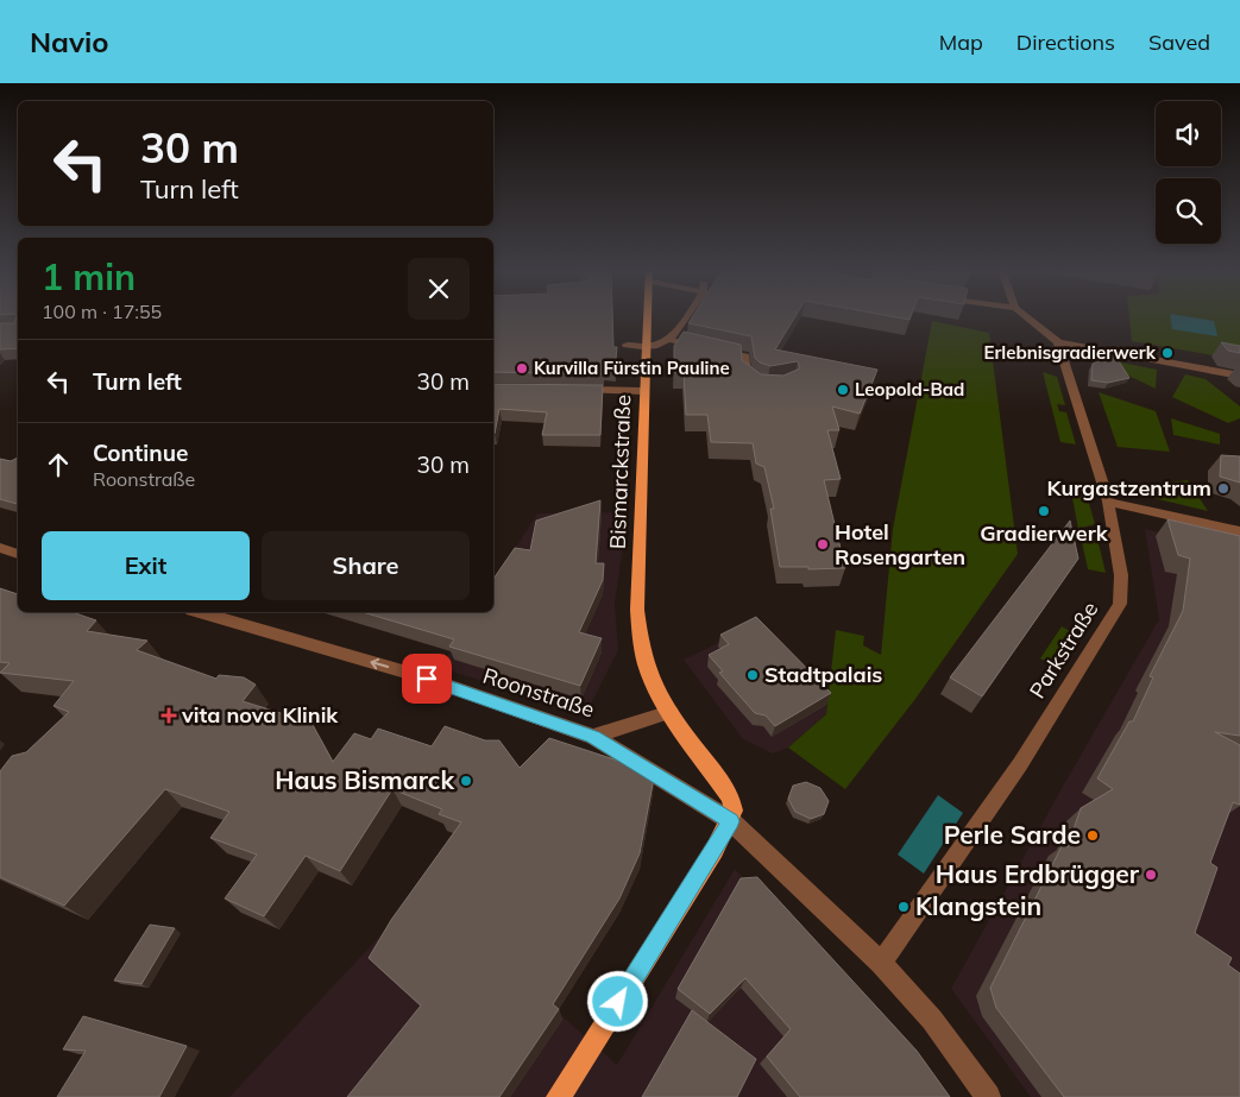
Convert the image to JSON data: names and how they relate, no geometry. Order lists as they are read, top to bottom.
{
  "streets": {
    "main road": ["Bismarckstraße"],
    "street": ["Parkstraße", "Roonstraße"]
  },
  "crossings": [
    ["Bismarckstraße", "Roonstraße"]
  ],
  "one_way": ["Roonstraße"],
  "places": {
    "other": [
      "Erlebnisgradierwerk",
      "Kurvilla Fürstin Pauline",
      "Leopold-Bad",
      "Kurgastzentrum",
      "Gradierwerk",
      "Hotel Rosengarten",
      "Stadtpalais",
      "Haus Bismarck",
      "Perle Sarde",
      "Haus Erdbrügger",
      "Klangstein"
    ],
    "health": ["vita nova Klinik"]
  },
  "page": {
    "header": "Navio",
    "nav": ["Map", "Directions", "Saved"],
    "turn": ["30 m", "Turn left"],
    "heading": ["1 min", "100 m · 17:55"],
    "list": [
      {
        "name": "Turn left",
        "value": "30 m"
      },
      {
        "name": "Continue",
        "note": "Roonstraße",
        "value": "30 m"
      }
    ],
    "buttons": ["Exit", "Share"]
  }
}
